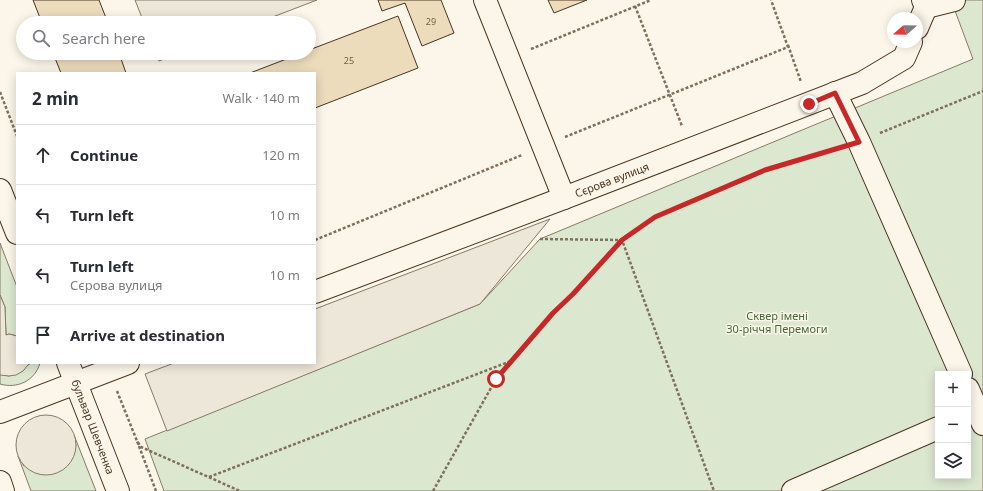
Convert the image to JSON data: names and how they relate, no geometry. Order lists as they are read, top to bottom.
{
  "streets": {
    "street": ["Сєрова вулиця", "бульвар Шевченка"]
  },
  "parks": ["Сквер імені 30-річчя Перемоги"],
  "house_numbers": ["29", "25"],
  "north": "left",
  "page": {
    "search": "Search here",
    "heading": ["2 min", "Walk · 140 m"],
    "list": [
      ["Continue", "120 m"],
      ["Turn left", "10 m"],
      ["Turn left", "Сєрова вулиця", "10 m"],
      "Arrive at destination"
    ],
    "map_buttons": ["+", "−"]
  }
}
